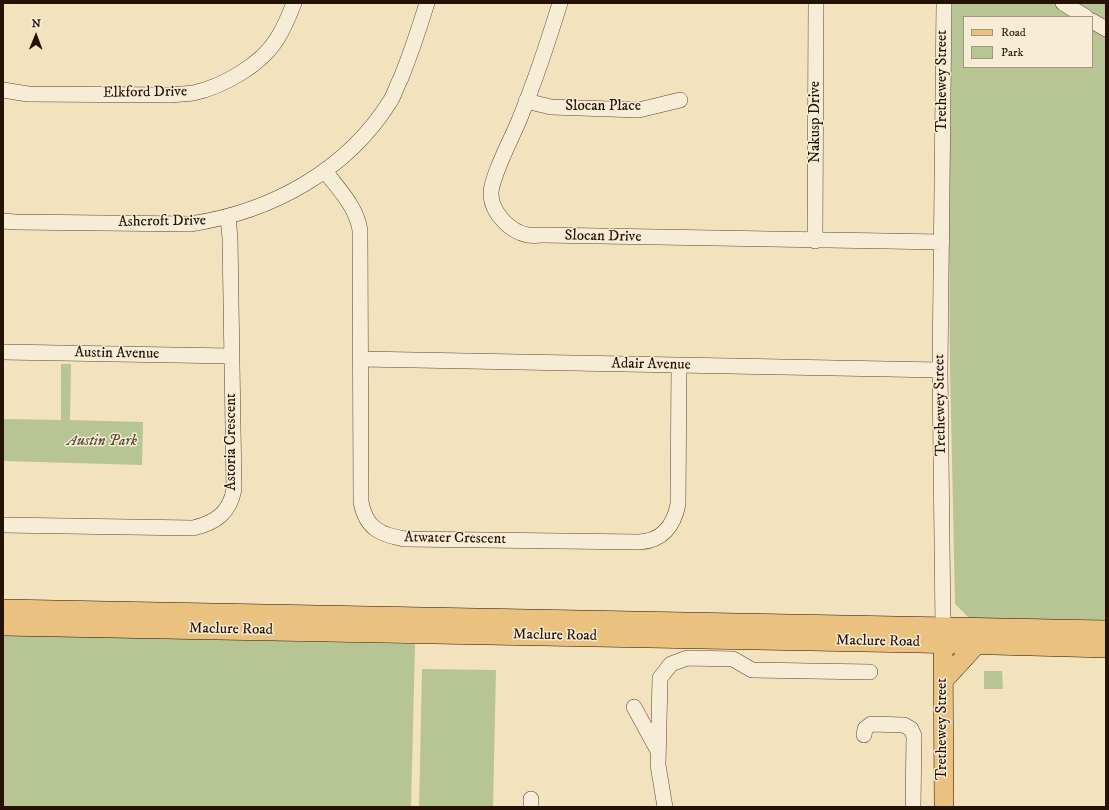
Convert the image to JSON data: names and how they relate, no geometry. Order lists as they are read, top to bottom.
{
  "streets": {
    "main road": ["Trethewey Street", "Maclure Road"],
    "street": [
      "Elkford Drive",
      "Slocan Place",
      "Nakusp Drive",
      "Ashcroft Drive",
      "Slocan Drive",
      "Austin Avenue",
      "Adair Avenue",
      "Astoria Crescent",
      "Atwater Crescent"
    ]
  },
  "crossings": [
    ["Trethewey Street", "Slocan Drive"],
    ["Trethewey Street", "Adair Avenue"],
    ["Trethewey Street", "Maclure Road"],
    ["Slocan Place", "Slocan Drive"],
    ["Nakusp Drive", "Slocan Drive"],
    ["Ashcroft Drive", "Astoria Crescent"],
    ["Ashcroft Drive", "Atwater Crescent"],
    ["Austin Avenue", "Astoria Crescent"],
    ["Adair Avenue", "Atwater Crescent"]
  ],
  "parks": ["Austin Park"],
  "legend": ["Road", "Park"],
  "north": "top"
}
